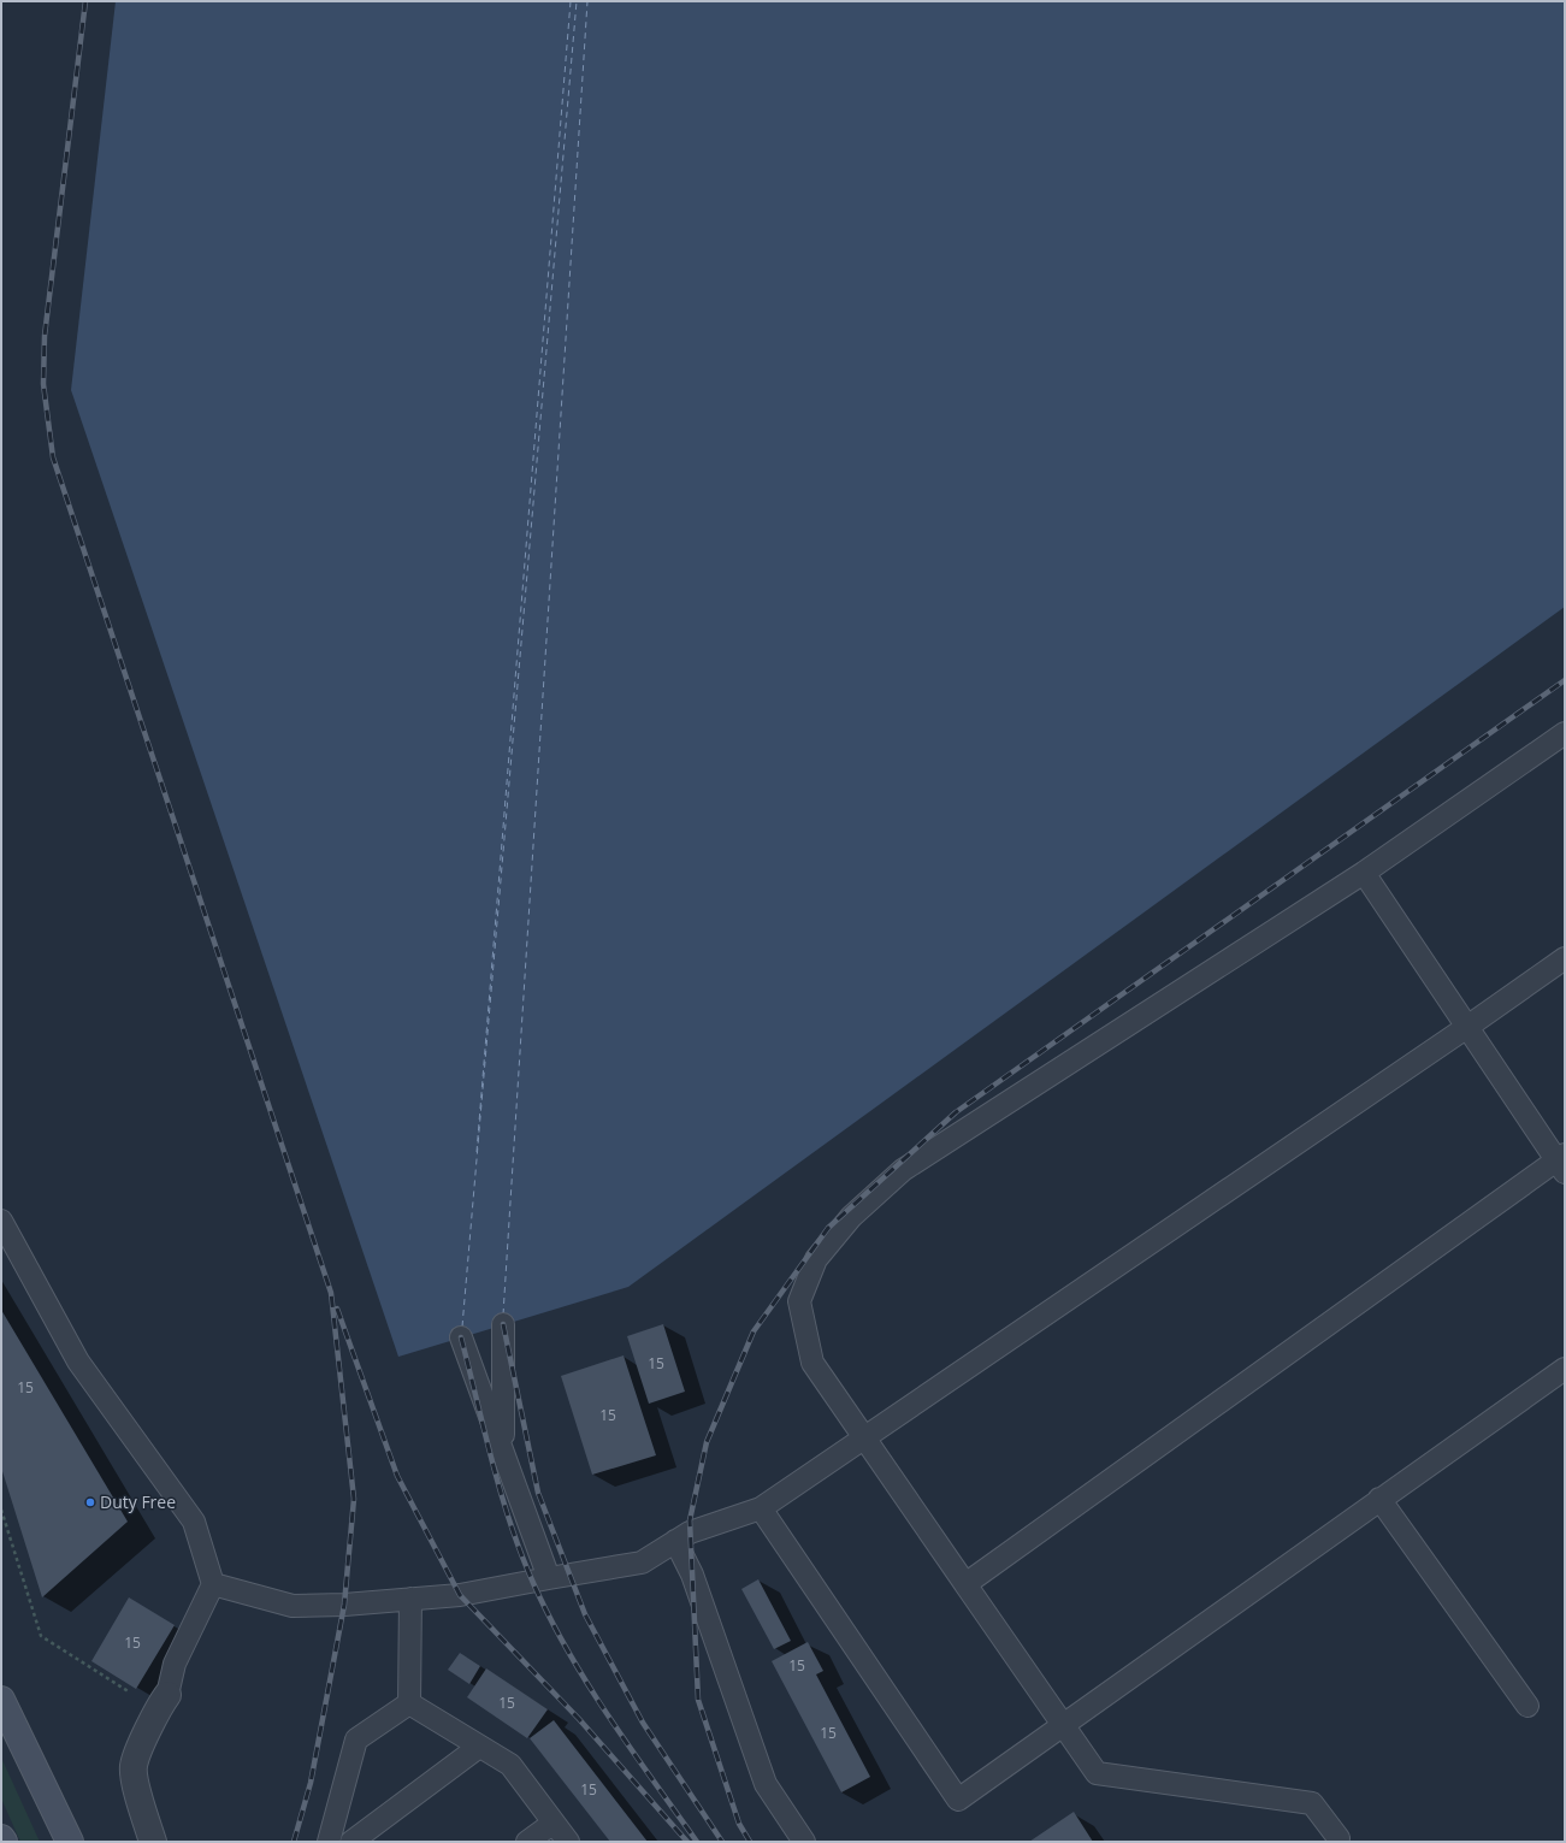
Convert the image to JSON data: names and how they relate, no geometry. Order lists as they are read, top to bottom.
{
  "places": ["Duty Free"],
  "house_numbers": [
    "15",
    "15",
    "15",
    "15",
    "15",
    "15",
    "15",
    "15"
  ]
}
